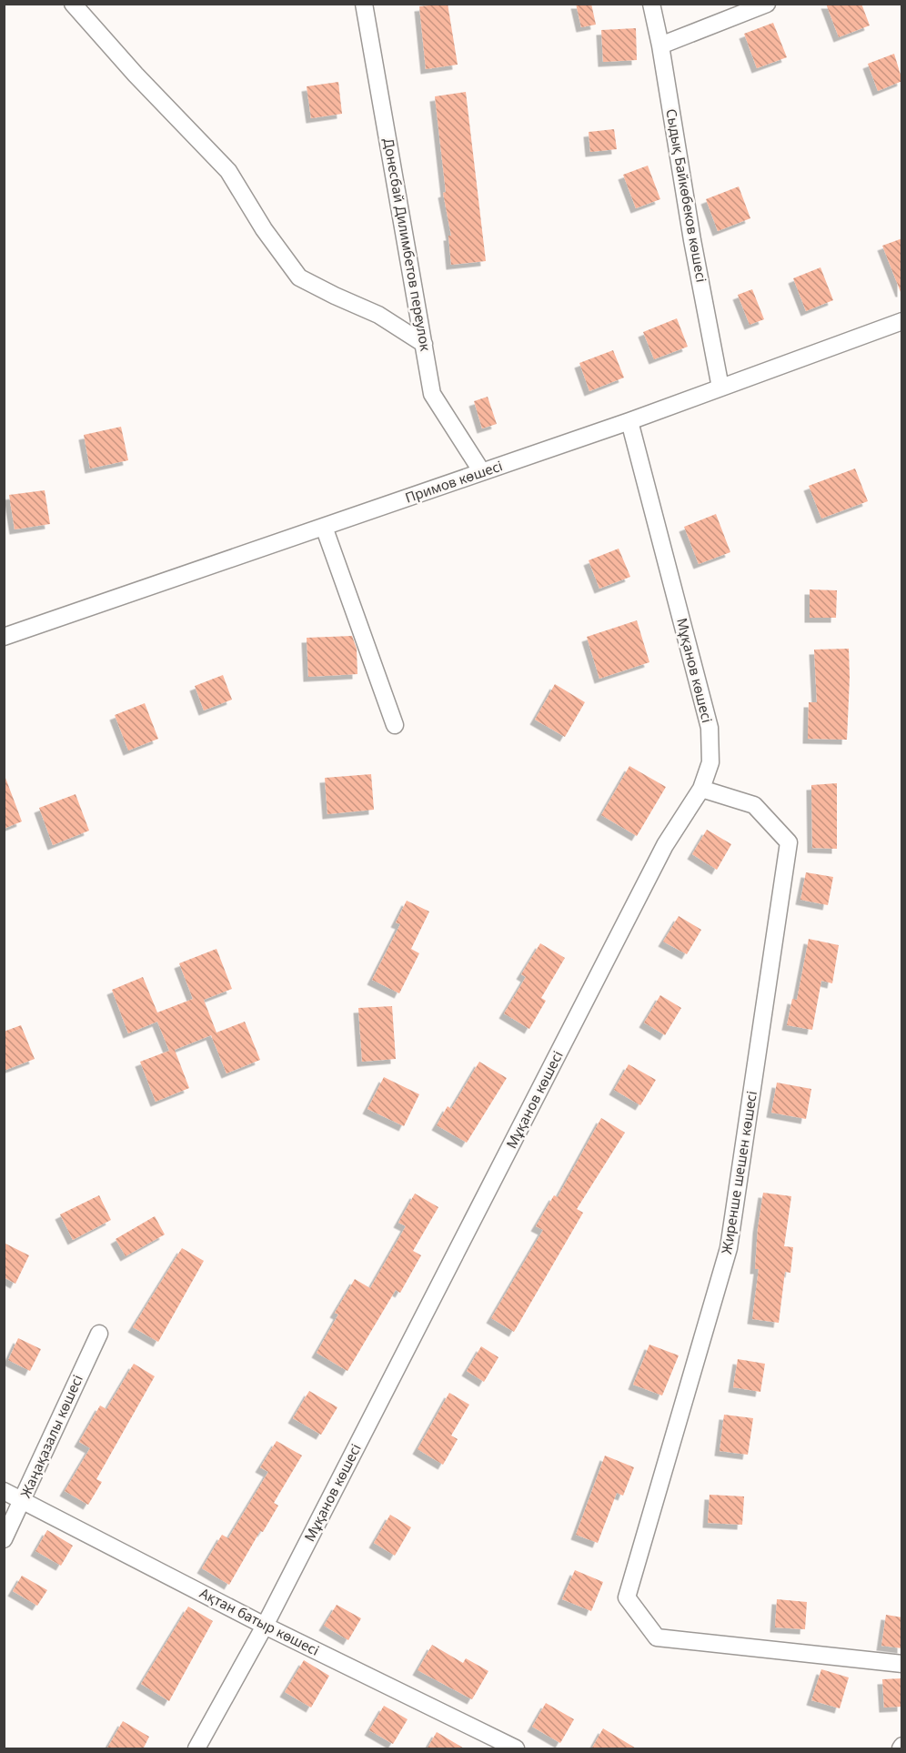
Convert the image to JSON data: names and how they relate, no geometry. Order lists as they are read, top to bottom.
{
  "streets": {
    "street": [
      "Сыдық Байкөбеков көшесі",
      "Донесбай Дилимбетов переулок",
      "Примов көшесі",
      "Мұқанов көшесі",
      "Жиренше шешен көшесі",
      "Жаңақазалы көшесі",
      "Ақтан батыр көшесі"
    ]
  },
  "crossings": [
    ["Сыдық Байкөбеков көшесі", "Примов көшесі"],
    ["Донесбай Дилимбетов переулок", "Примов көшесі"],
    ["Примов көшесі", "Мұқанов көшесі"],
    ["Мұқанов көшесі", "Жиренше шешен көшесі"],
    ["Мұқанов көшесі", "Ақтан батыр көшесі"],
    ["Жаңақазалы көшесі", "Ақтан батыр көшесі"]
  ]
}
